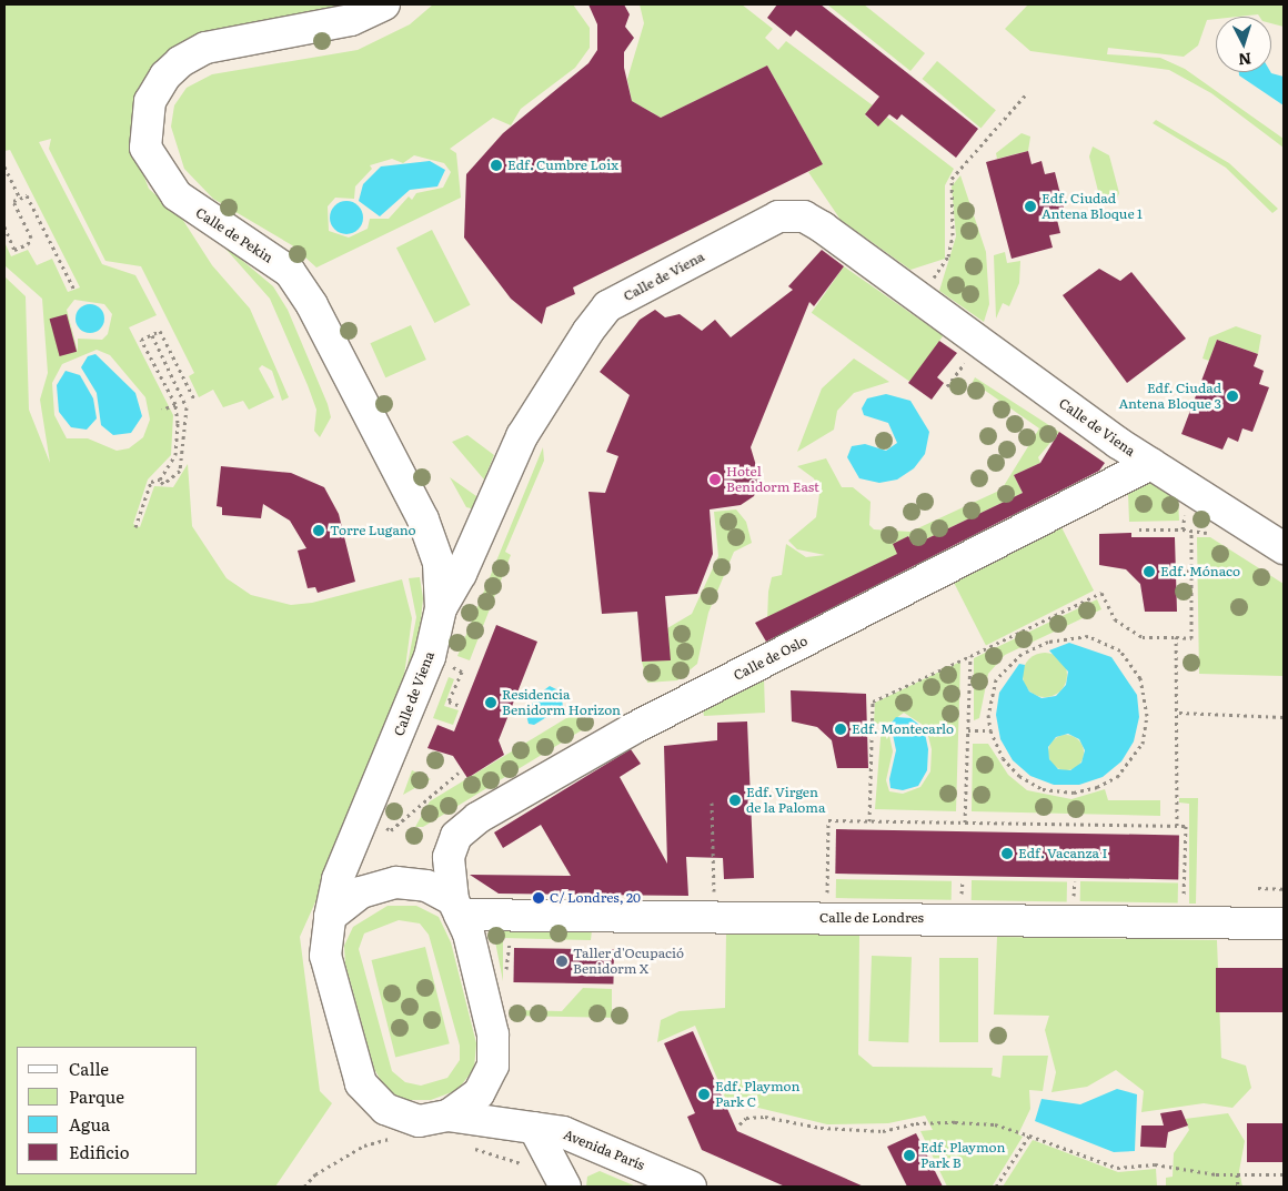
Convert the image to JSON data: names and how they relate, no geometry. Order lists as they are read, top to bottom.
{
  "streets": {
    "street": [
      "Calle de Pekin",
      "Calle de Viena",
      "Calle de Oslo",
      "Calle de Londres",
      "Avenida París"
    ]
  },
  "crossings": [
    ["Calle de Pekin", "Calle de Viena"],
    ["Calle de Viena", "Calle de Oslo"],
    ["Calle de Viena", "Avenida París"],
    ["Calle de Oslo", "Calle de Londres"],
    ["Calle de Oslo", "Avenida París"]
  ],
  "places": [
    "Edf. Cumbre Loix",
    "Edf. Ciudad Antena Bloque 1",
    "Edf. Ciudad Antena Bloque 3",
    "Hotel Benidorm East",
    "Torre Lugano",
    "Edf. Mónaco",
    "Residencia Benidorm Horizon",
    "Edf. Montecarlo",
    "Edf. Virgen de la Paloma",
    "Edf. Vacanza I",
    "C/ Londres, 20",
    "Taller d'Ocupació Benidorm X",
    "Edf. Playmon Park C",
    "Edf. Playmon Park B"
  ],
  "legend": [
    "Calle",
    "Parque",
    "Agua",
    "Edificio"
  ],
  "north": "bottom"
}
